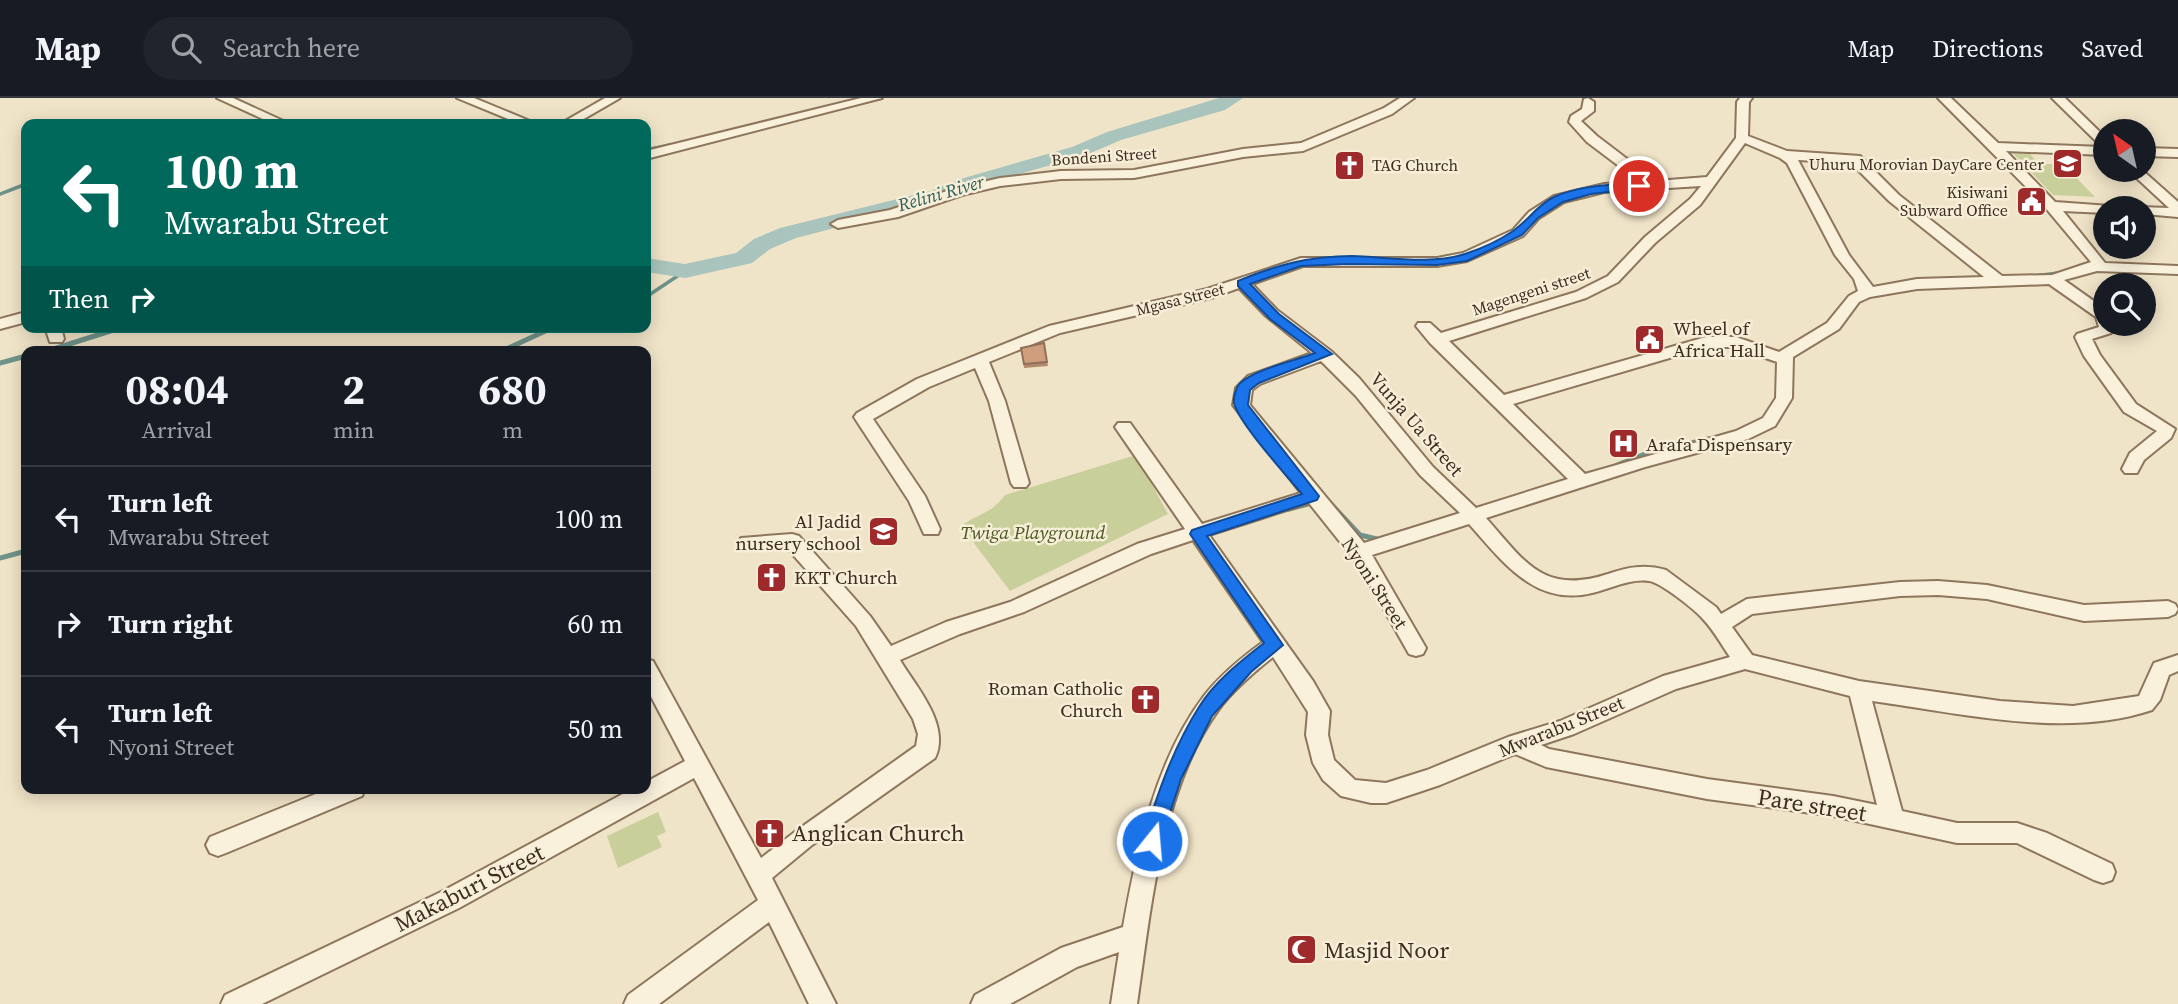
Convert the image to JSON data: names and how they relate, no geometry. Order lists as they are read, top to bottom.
{
  "streets": {
    "street": [
      "Bondeni Street",
      "Magengeni street",
      "Mgasa Street",
      "Vunja Ua Street",
      "Nyoni Street",
      "Mwarabu Street",
      "Pare street",
      "Makaburi Street"
    ]
  },
  "crossings": [
    ["Magengeni street", "Mgasa Street"],
    ["Mgasa Street", "Vunja Ua Street"],
    ["Vunja Ua Street", "Nyoni Street"],
    ["Mwarabu Street", "Pare street"]
  ],
  "water": ["Relini River"],
  "parks": ["Twiga Playground"],
  "places": {
    "school or university": ["Uhuru Morovian DayCare Center", "Al Jadid nursery school"],
    "church": [
      "TAG Church",
      "KKT Church",
      "Roman Catholic Church",
      "Anglican Church"
    ],
    "public building": ["Kisiwani Subward Office", "Wheel of Africa Hall"],
    "hospital": ["Arafa Dispensary"],
    "mosque": ["Masjid Noor"]
  },
  "north": "top left",
  "page": {
    "header": "Map",
    "search": "Search here",
    "nav": ["Map", "Directions", "Saved"],
    "turn": ["100 m", "Mwarabu Street"],
    "then": "Then",
    "eta": [
      "08:04",
      "Arrival",
      "2",
      "min",
      "680",
      "m"
    ],
    "list": [
      {
        "name": "Turn left",
        "note": "Mwarabu Street",
        "value": "100 m"
      },
      {
        "name": "Turn right",
        "value": "60 m"
      },
      {
        "name": "Turn left",
        "note": "Nyoni Street",
        "value": "50 m"
      }
    ]
  }
}
